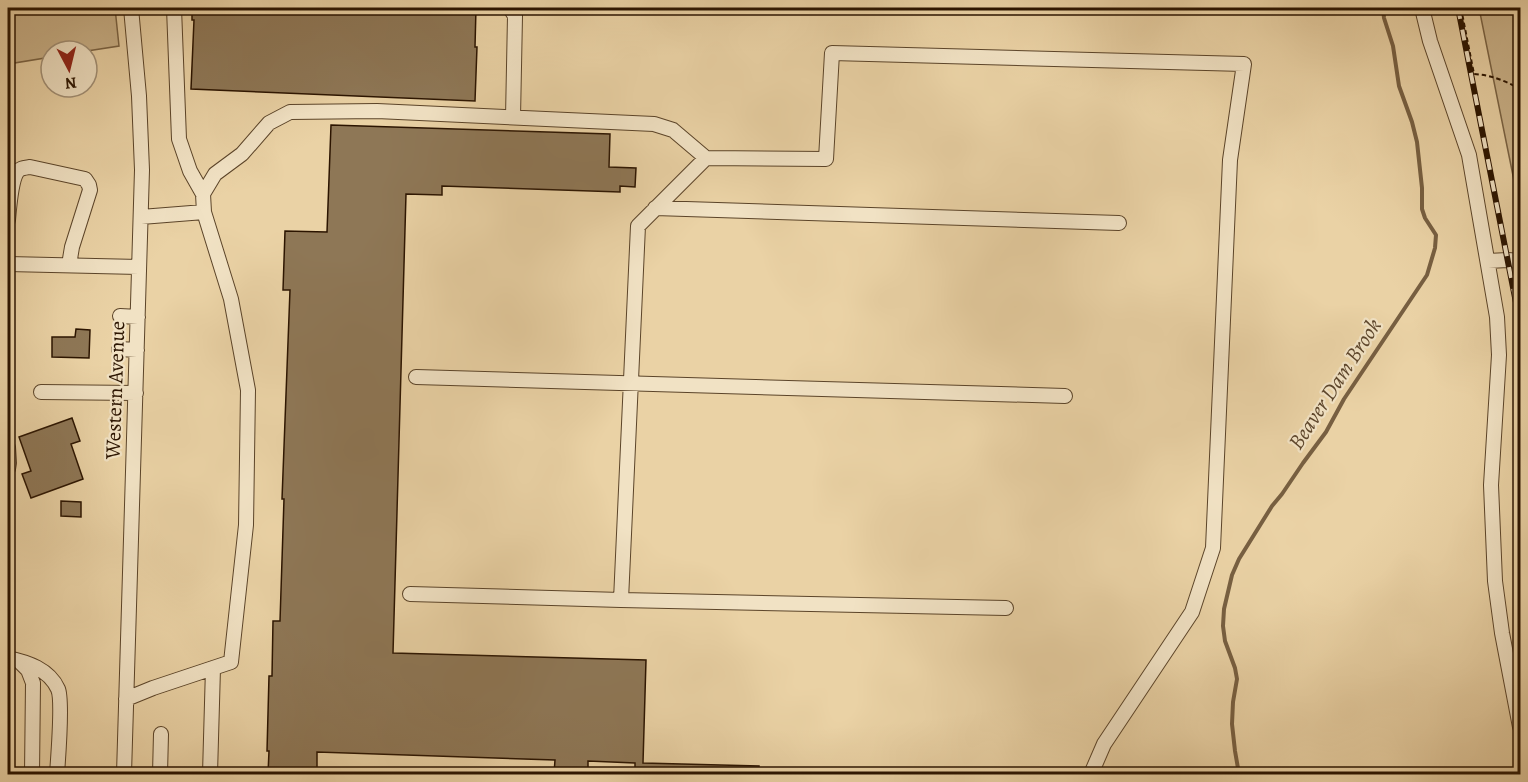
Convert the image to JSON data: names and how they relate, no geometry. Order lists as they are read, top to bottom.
{
  "streets": {
    "street": ["Western Avenue"]
  },
  "water": ["Beaver Dam Brook"],
  "north": "bottom"
}
